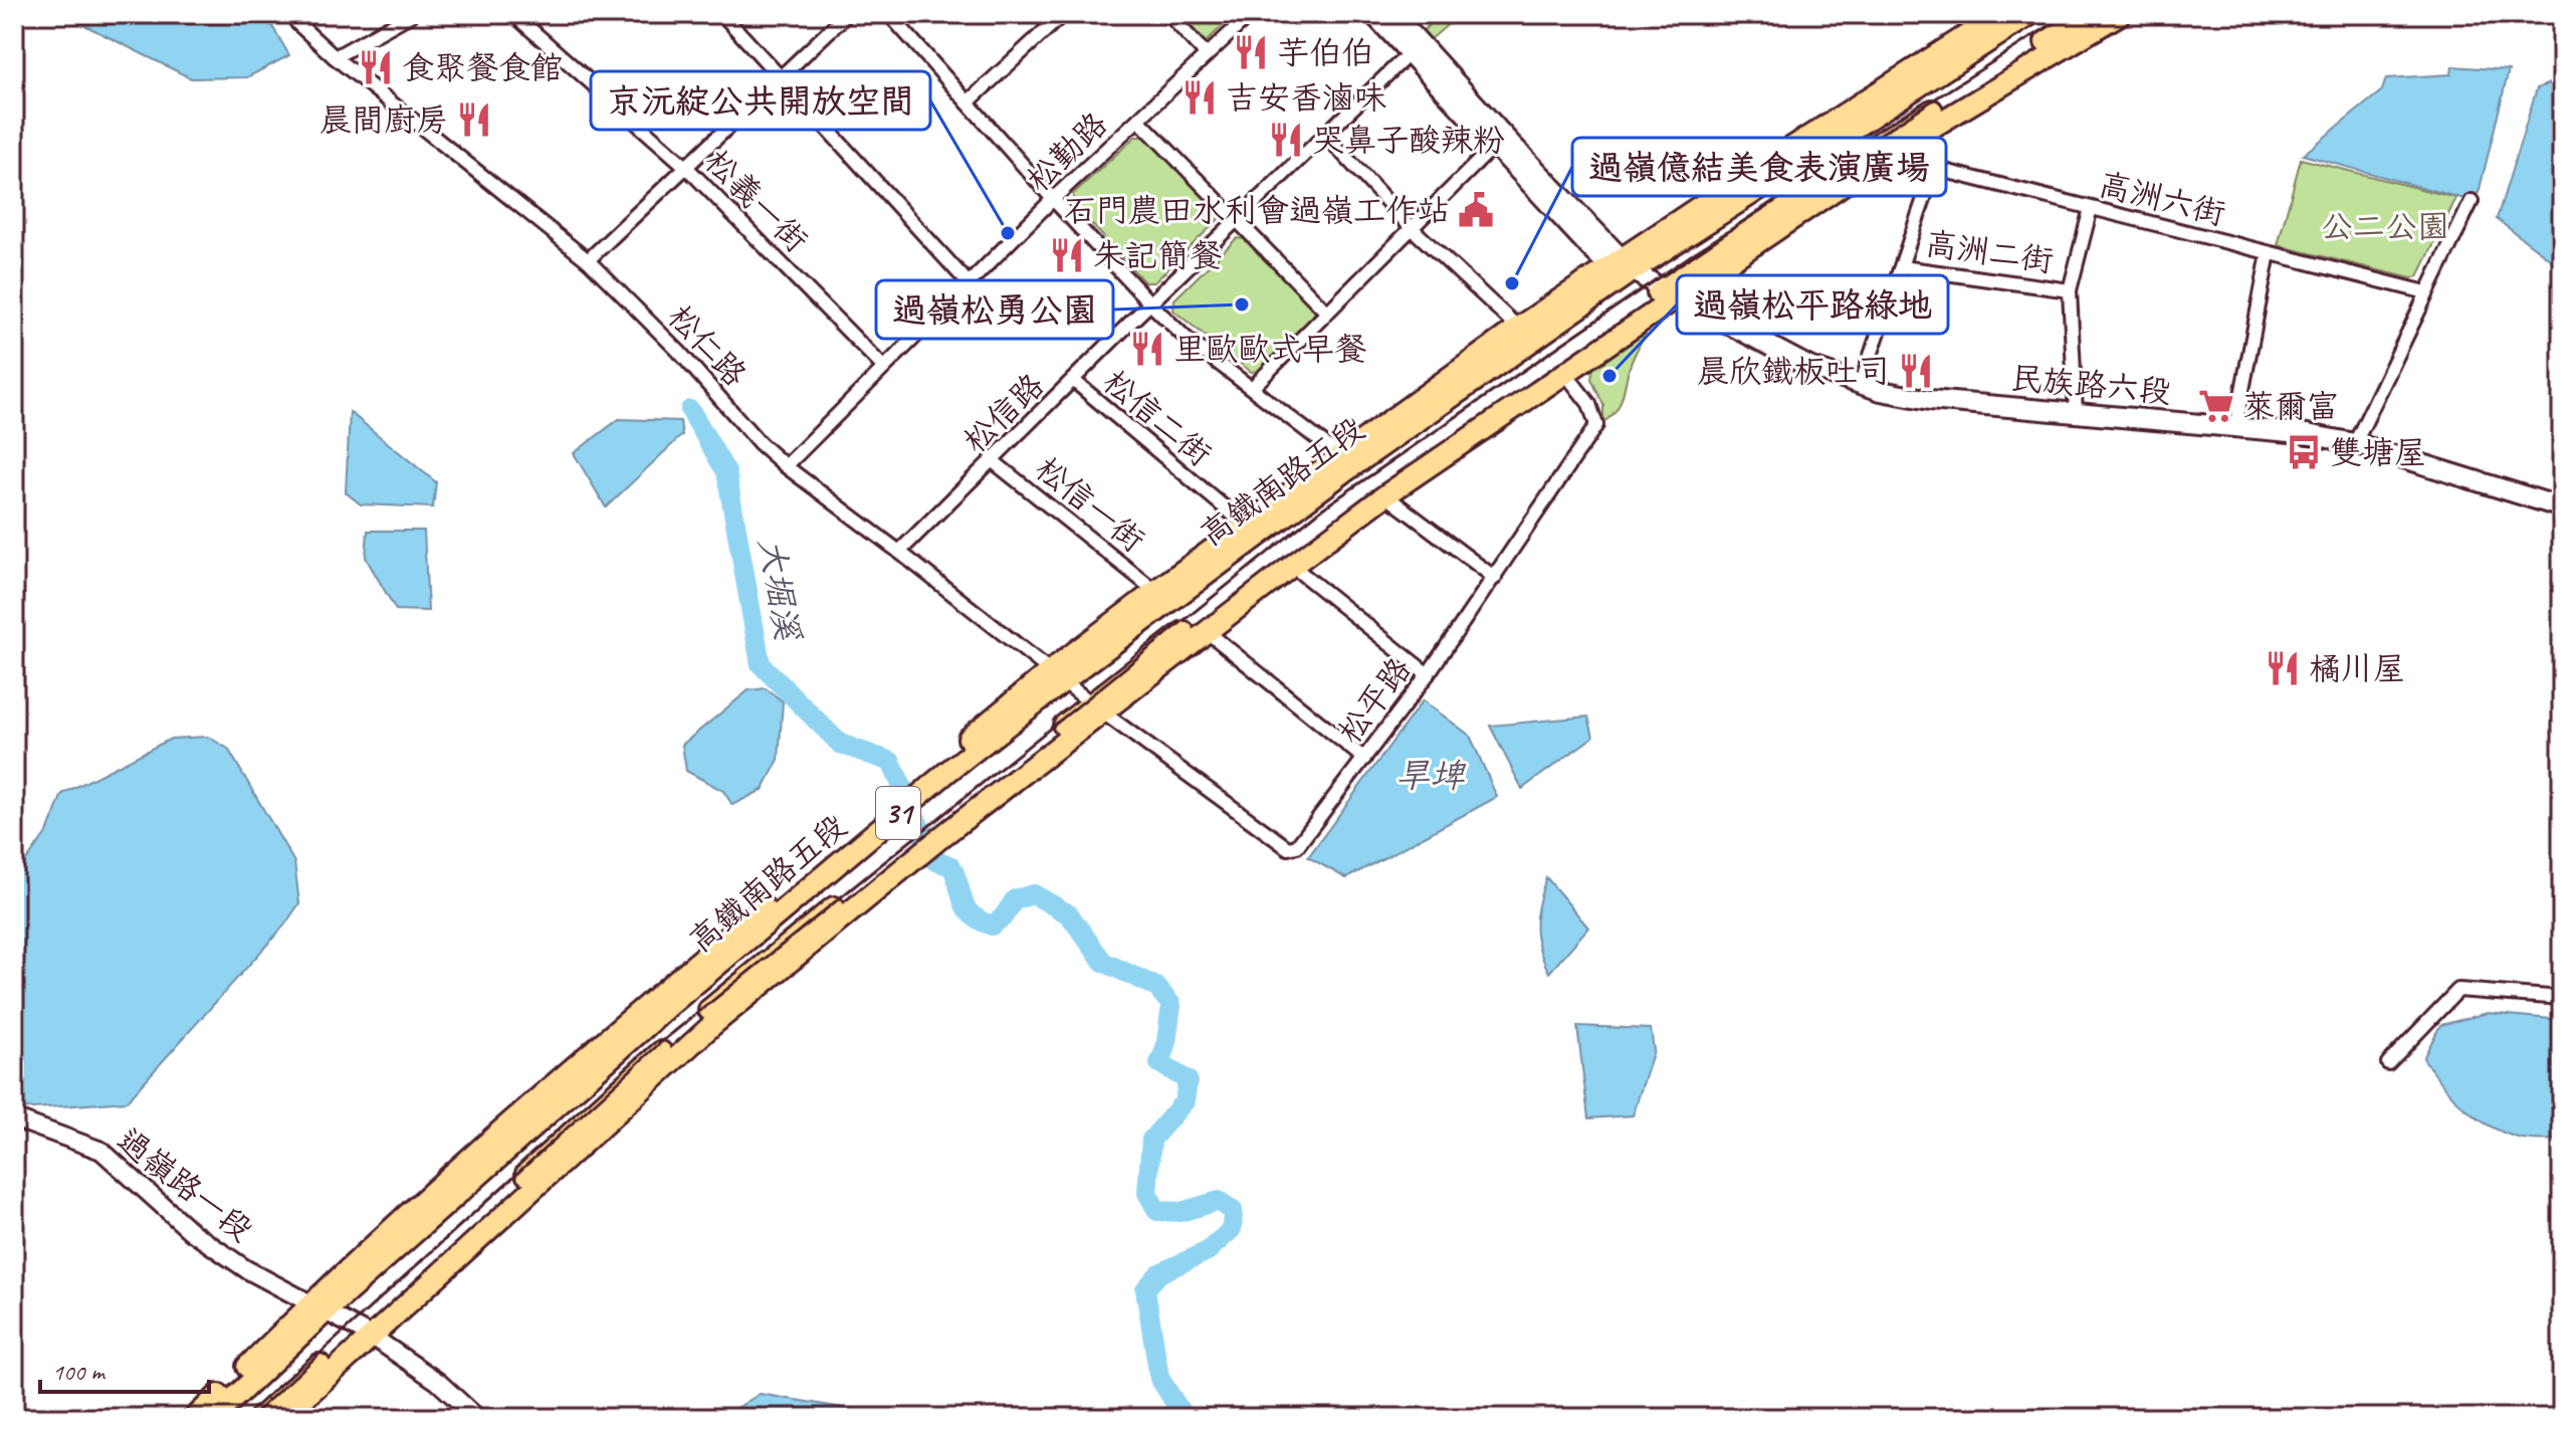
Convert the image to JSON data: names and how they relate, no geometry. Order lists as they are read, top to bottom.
{
  "streets": {
    "main road": ["民族路六段", "高鐵南路五段", "31"],
    "street": [
      "松勤路",
      "高洲六街",
      "松義一街",
      "高洲二街",
      "松仁路",
      "松信路",
      "松信二街",
      "松信一街",
      "松平路",
      "過嶺路一段"
    ]
  },
  "crossings": [
    ["松勤路", "松義一街"],
    ["松勤路", "松仁路"],
    ["高洲六街", "31"],
    ["松仁路", "松信路"],
    ["松仁路", "高鐵南路五段"],
    ["松仁路", "松平路"],
    ["民族路六段", "松信路"],
    ["民族路六段", "高鐵南路五段"],
    ["民族路六段", "31"],
    ["松信路", "松信二街"],
    ["松信路", "松信一街"],
    ["松信二街", "高鐵南路五段"],
    ["高鐵南路五段", "松信一街"],
    ["高鐵南路五段", "松平路"],
    ["高鐵南路五段", "31"],
    ["高鐵南路五段", "過嶺路一段"]
  ],
  "water": ["大堀溪", "旱埤"],
  "parks": ["公二公園"],
  "places": {
    "restaurant": [
      "芋伯伯",
      "食聚餐食館",
      "吉安香滷味",
      "晨間廚房",
      "哭鼻子酸辣粉",
      "朱記簡餐",
      "里歐歐式早餐",
      "晨欣鐵板吐司",
      "橘川屋"
    ],
    "public building": ["石門農田水利會過嶺工作站"],
    "other": [
      "京沅綻公共開放空間",
      "過嶺億結美食表演廣場",
      "過嶺松勇公園",
      "過嶺松平路綠地"
    ],
    "supermarket": ["萊爾富"],
    "bus stop": ["雙塘屋"]
  },
  "scale_bar": "100 m"
}
